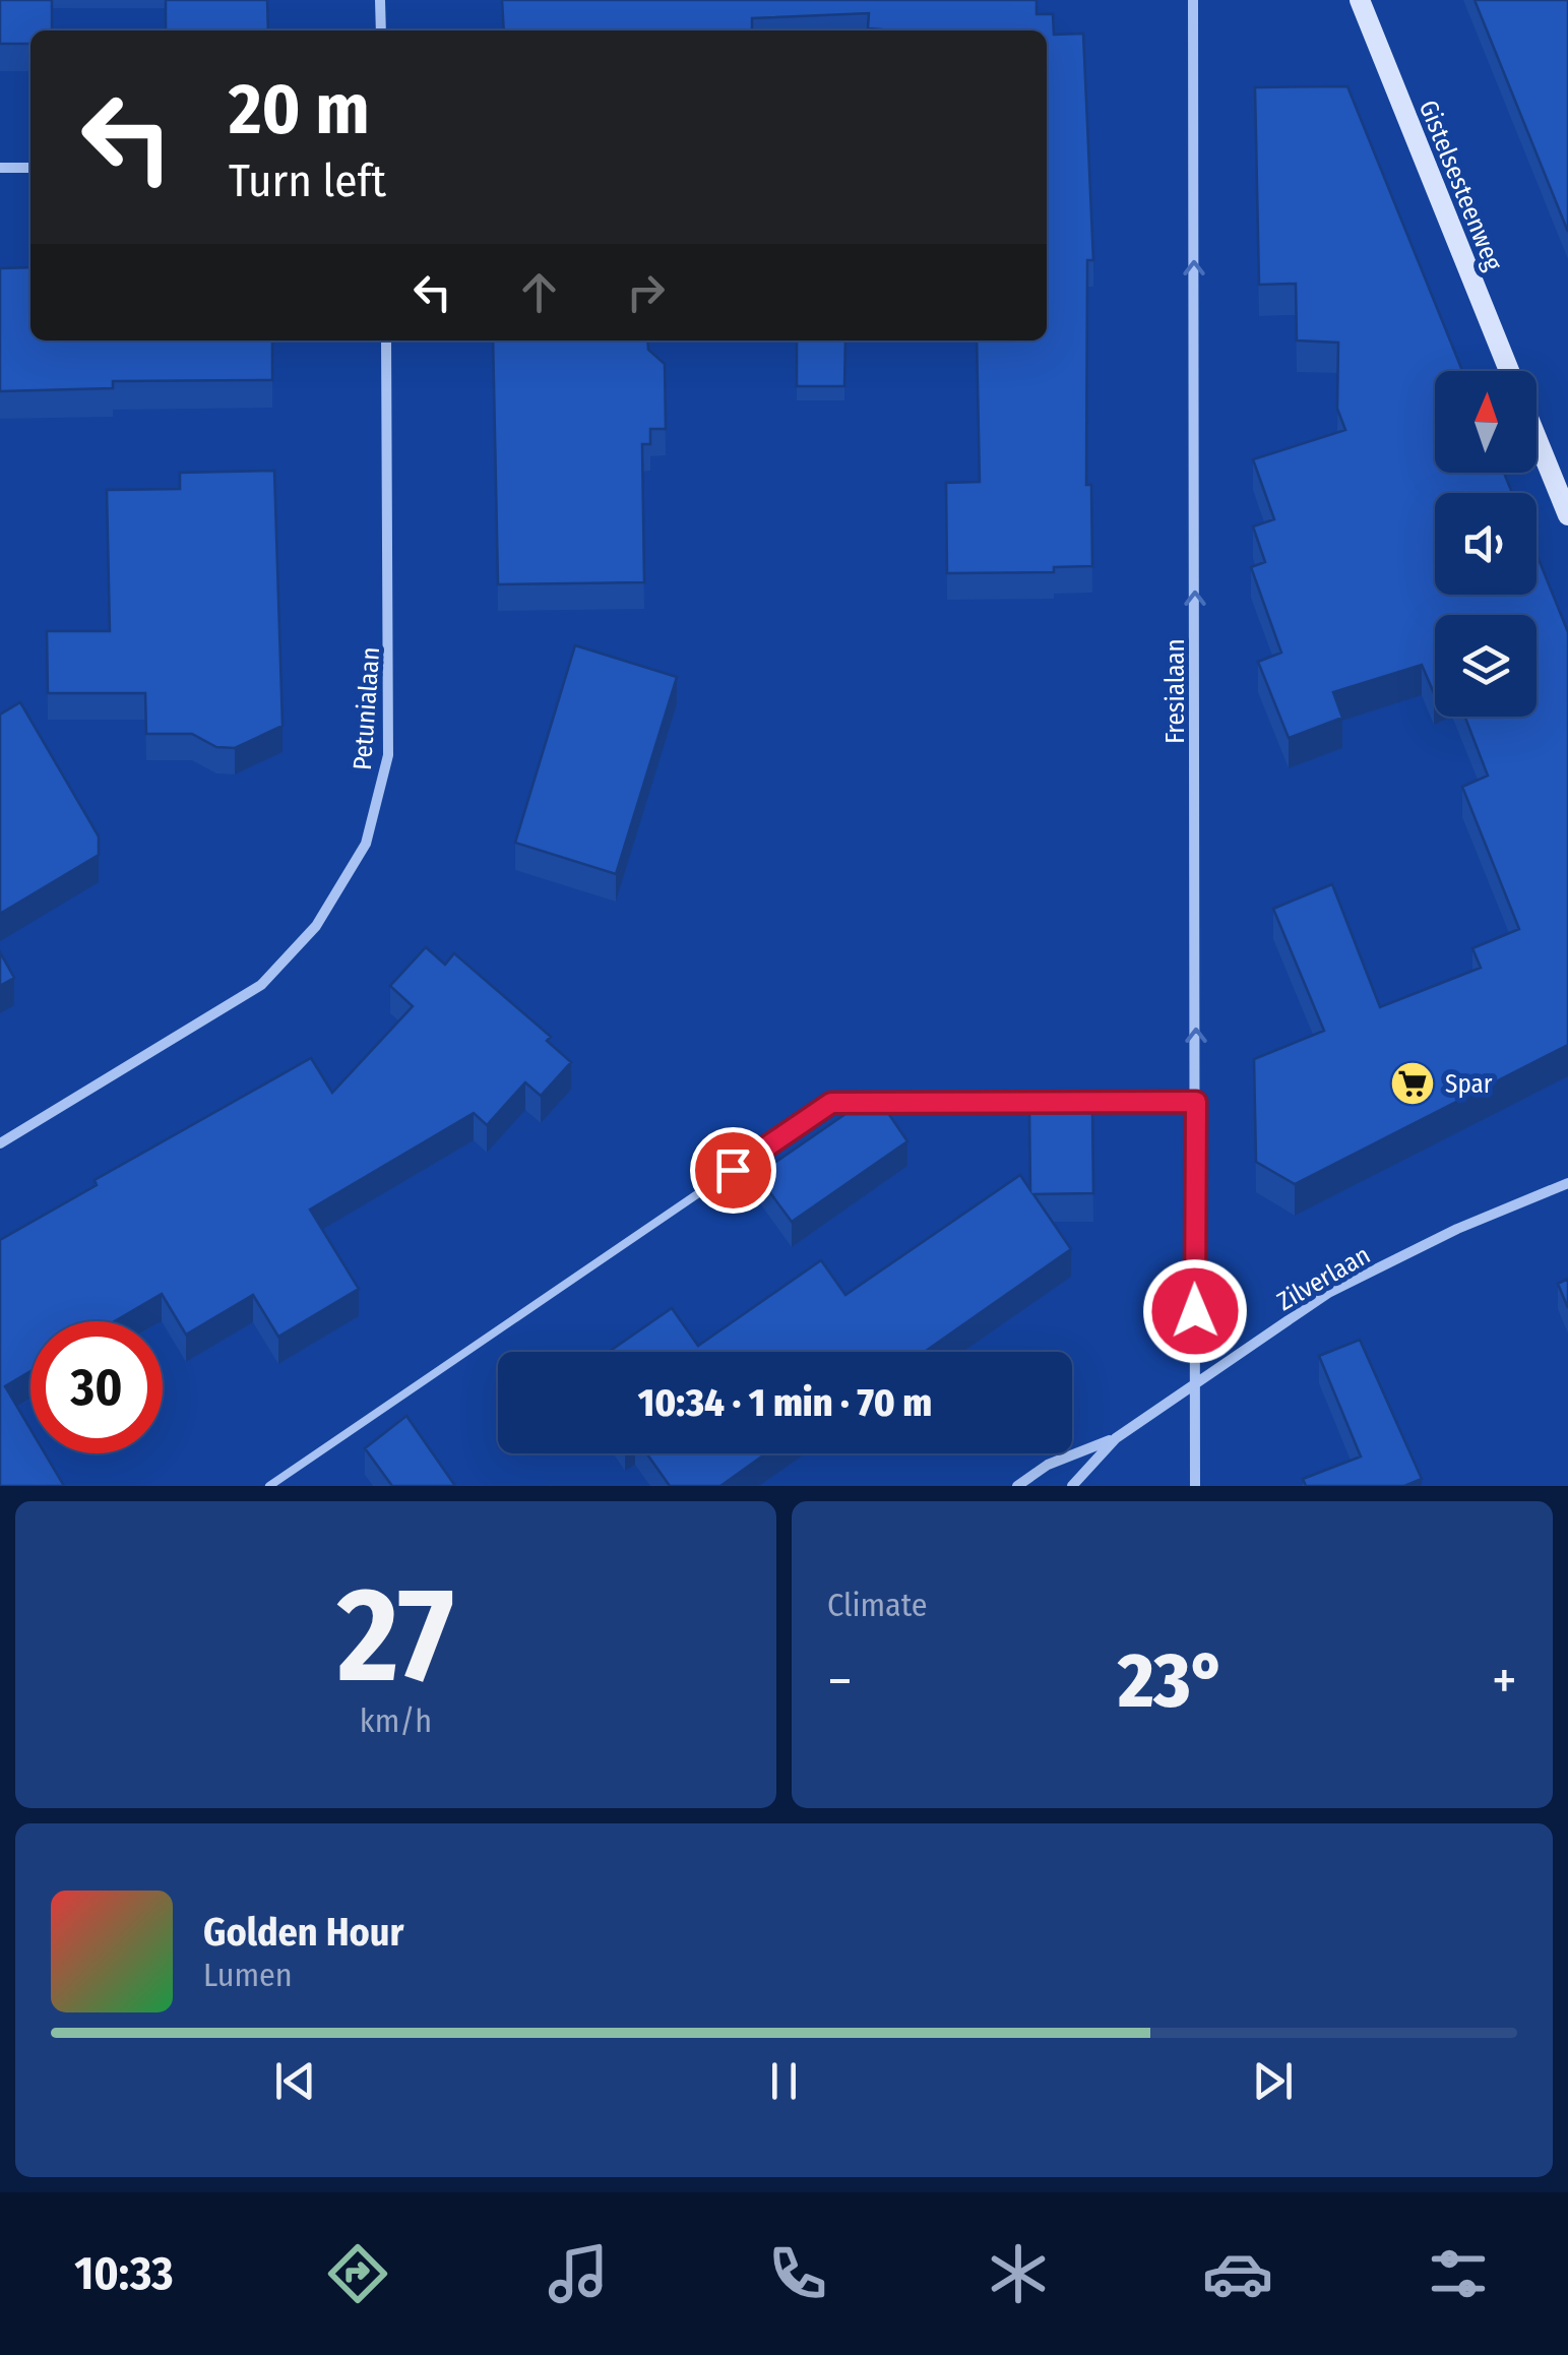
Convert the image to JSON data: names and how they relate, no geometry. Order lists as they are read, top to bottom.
{
  "streets": {
    "main road": ["Gistelsesteenweg"],
    "street": ["Fresialaan", "Petunialaan", "Zilverlaan"]
  },
  "crossings": [
    ["Fresialaan", "Zilverlaan"]
  ],
  "one_way": ["Fresialaan"],
  "places": {
    "supermarket": ["Spar"]
  },
  "north": "top",
  "page": {
    "turn": ["20 m", "Turn left"],
    "limit": "30",
    "trip": "10:34 · 1 min · 70 m",
    "tile": [
      ["27", "km/h"],
      "Climate"
    ],
    "heat": ["−", "23°", "+"],
    "song": ["Golden Hour", "Lumen"],
    "tabs": "10:33"
  }
}
